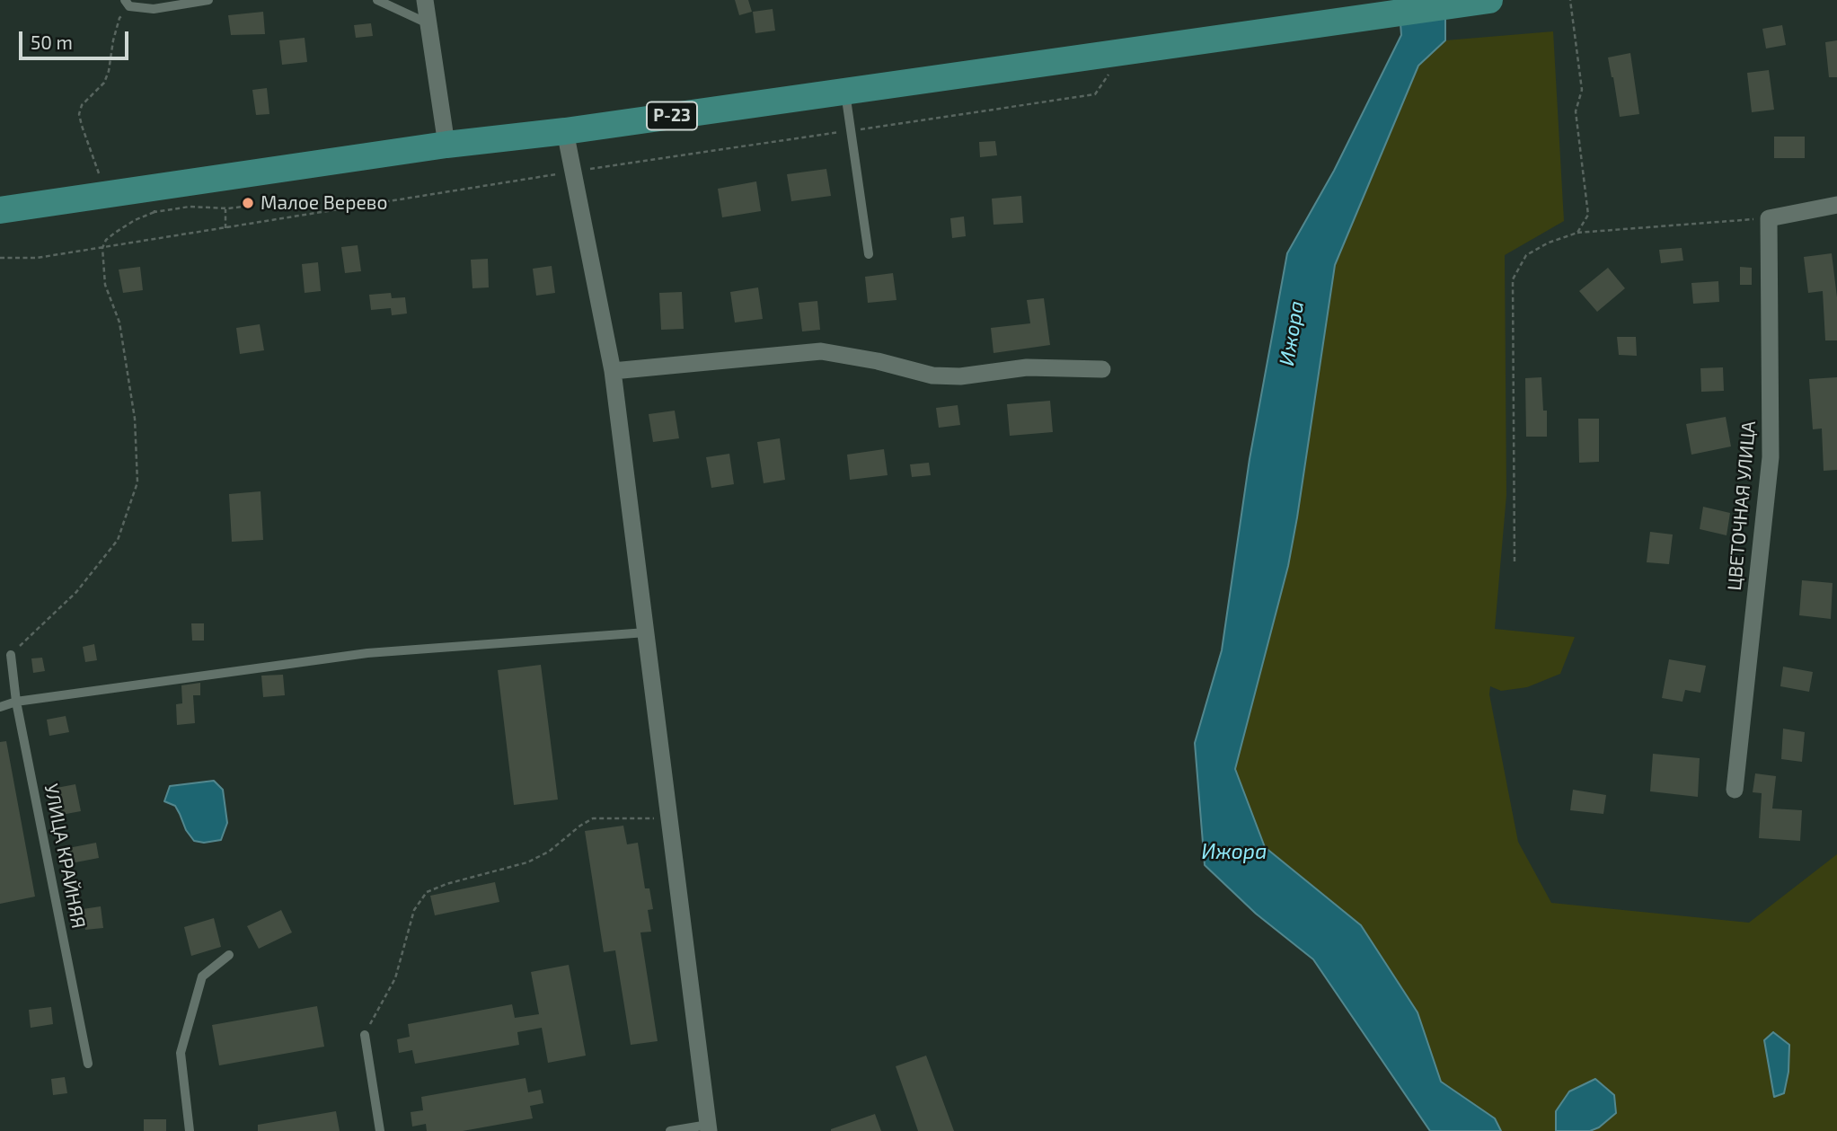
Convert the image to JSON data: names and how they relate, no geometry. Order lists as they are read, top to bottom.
{
  "streets": {
    "main road": ["Р-23"],
    "street": ["ЦВЕТОЧНАЯ УЛИЦА"],
    "lane": ["УЛИЦА КРАЙНЯЯ"]
  },
  "water": ["Ижора"],
  "places": ["Малое Верево"],
  "scale_bar": "50 m"
}
